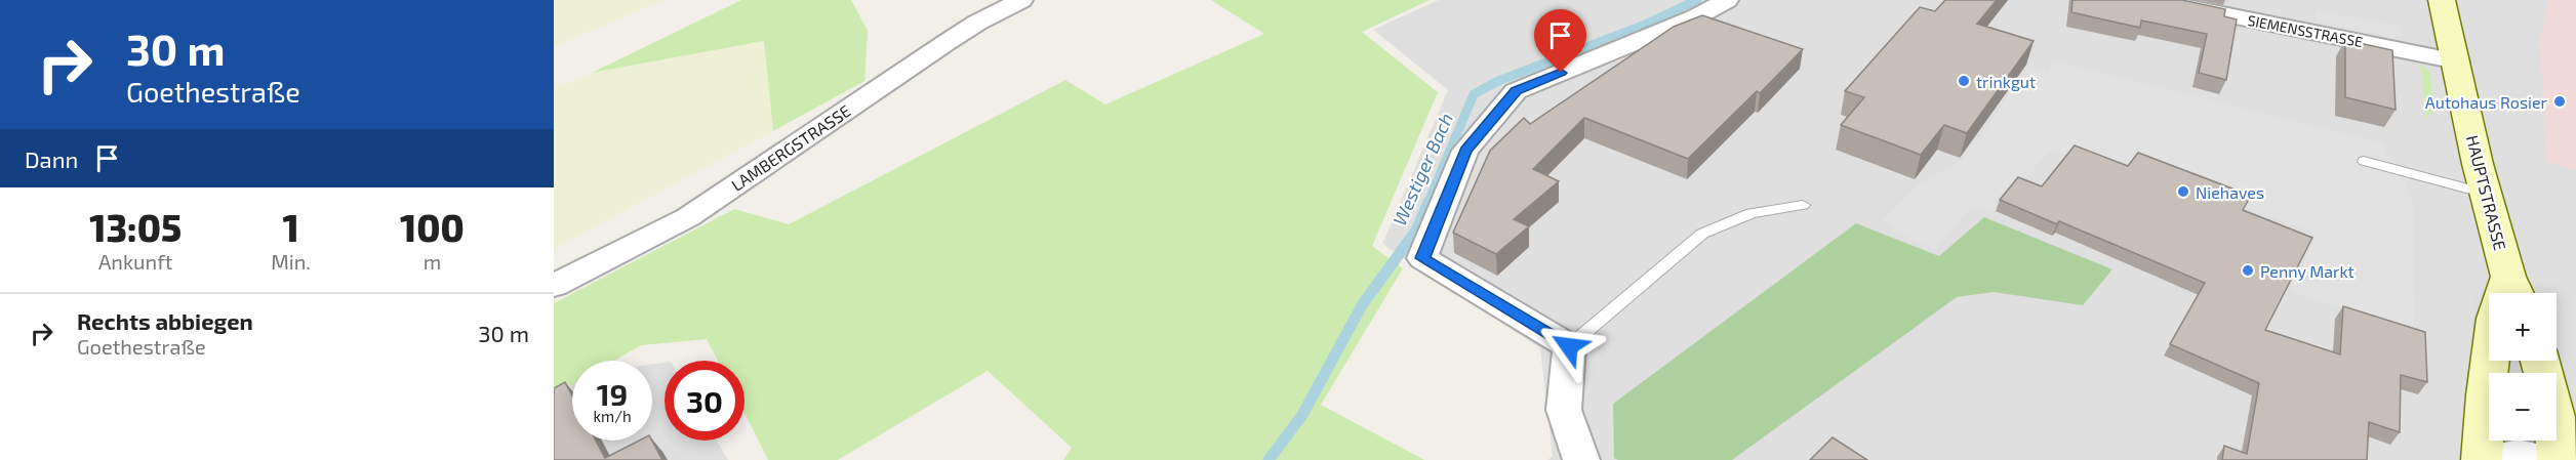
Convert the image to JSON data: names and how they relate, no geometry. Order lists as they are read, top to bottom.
{
  "streets": {
    "main road": ["HAUPTSTRASSE"],
    "street": ["SIEMENSSTRASSE", "LAMBERGSTRASSE"]
  },
  "crossings": [
    ["SIEMENSSTRASSE", "HAUPTSTRASSE"]
  ],
  "water": ["Westiger Bach"],
  "places": [
    "trinkgut",
    "Autohaus Rosier",
    "Niehaves",
    "Penny Markt"
  ],
  "page": {
    "turn": ["30 m", "Goethestraße"],
    "then": "Dann",
    "eta": [
      "13:05",
      "Ankunft",
      "1",
      "Min.",
      "100",
      "m"
    ],
    "list": [
      {
        "name": "Rechts abbiegen",
        "note": "Goethestraße",
        "value": "30 m"
      }
    ],
    "map_buttons": ["+", "−"],
    "speed": "19 km/h",
    "limit": "30"
  }
}
